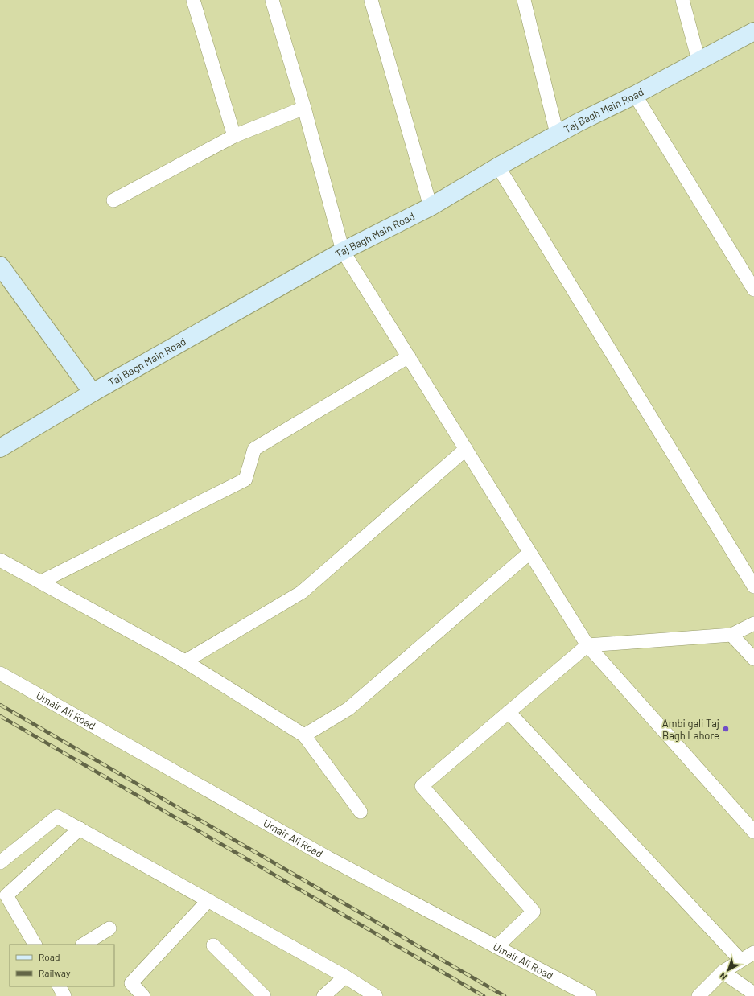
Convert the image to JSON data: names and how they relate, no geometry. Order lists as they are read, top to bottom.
{
  "streets": {
    "street": ["Taj Bagh Main Road", "Umair Ali Road"]
  },
  "places": ["Ambi gali Taj Bagh Lahore"],
  "legend": ["Road", "Railway"],
  "north": "bottom left"
}
